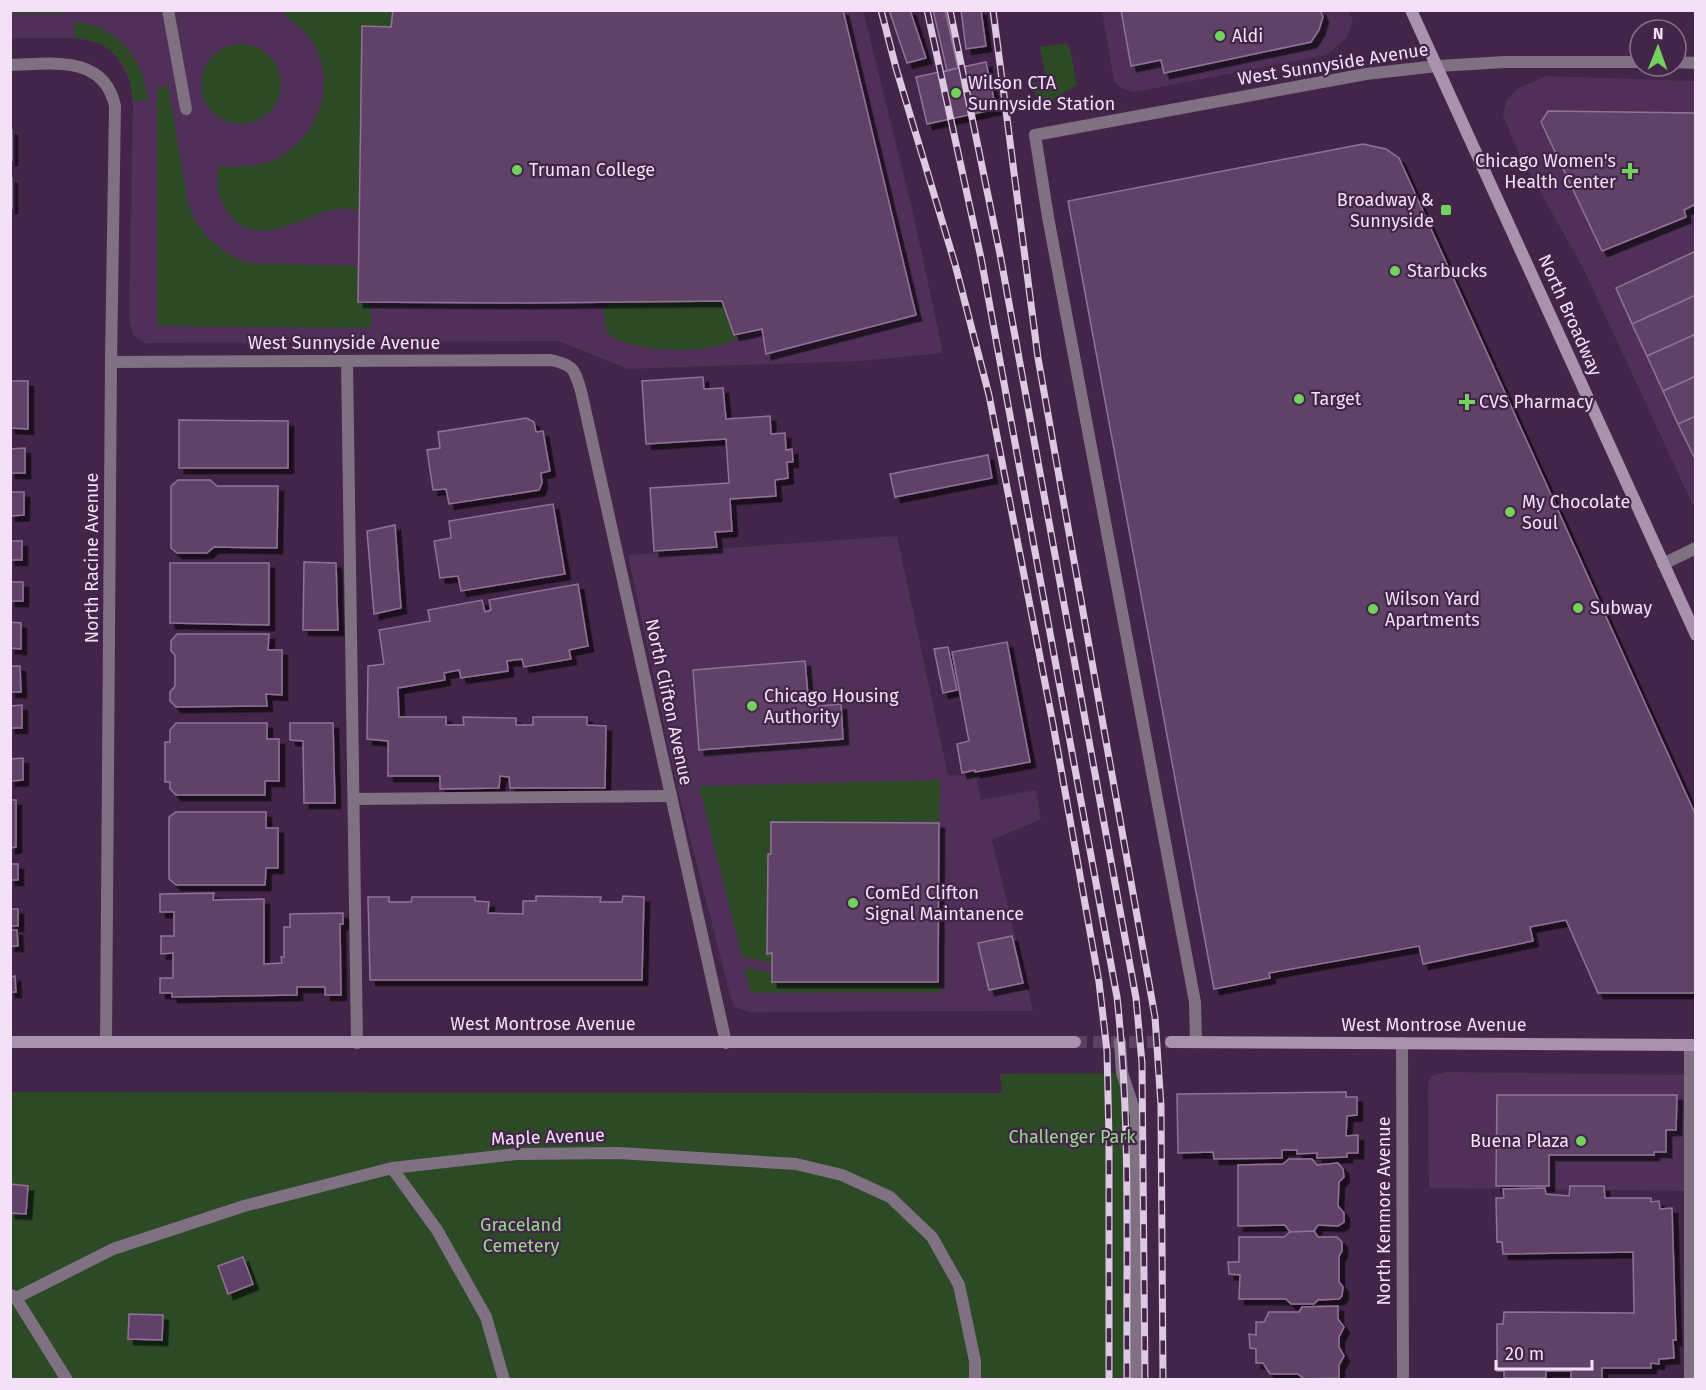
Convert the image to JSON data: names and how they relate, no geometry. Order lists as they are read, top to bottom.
{
  "streets": {
    "main road": ["North Broadway", "West Montrose Avenue"],
    "street": [
      "West Sunnyside Avenue",
      "North Racine Avenue",
      "North Clifton Avenue",
      "Maple Avenue",
      "North Kenmore Avenue"
    ]
  },
  "crossings": [
    ["West Sunnyside Avenue", "North Broadway"],
    ["West Sunnyside Avenue", "North Racine Avenue"],
    ["West Sunnyside Avenue", "North Clifton Avenue"],
    ["West Sunnyside Avenue", "West Montrose Avenue"],
    ["North Racine Avenue", "West Montrose Avenue"],
    ["North Clifton Avenue", "West Montrose Avenue"],
    ["West Montrose Avenue", "North Kenmore Avenue"]
  ],
  "parks": ["Challenger Park", "Graceland Cemetery"],
  "places": {
    "other": [
      "Aldi",
      "Wilson CTA Sunnyside Station",
      "Truman College",
      "Starbucks",
      "Target",
      "My Chocolate Soul",
      "Subway",
      "Wilson Yard Apartments",
      "Chicago Housing Authority",
      "ComEd Clifton Signal Maintanence",
      "Buena Plaza"
    ],
    "health": ["Chicago Women's Health Center", "CVS Pharmacy"],
    "transit": ["Broadway & Sunnyside"]
  },
  "scale_bar": "20 m",
  "north": "top"
}
